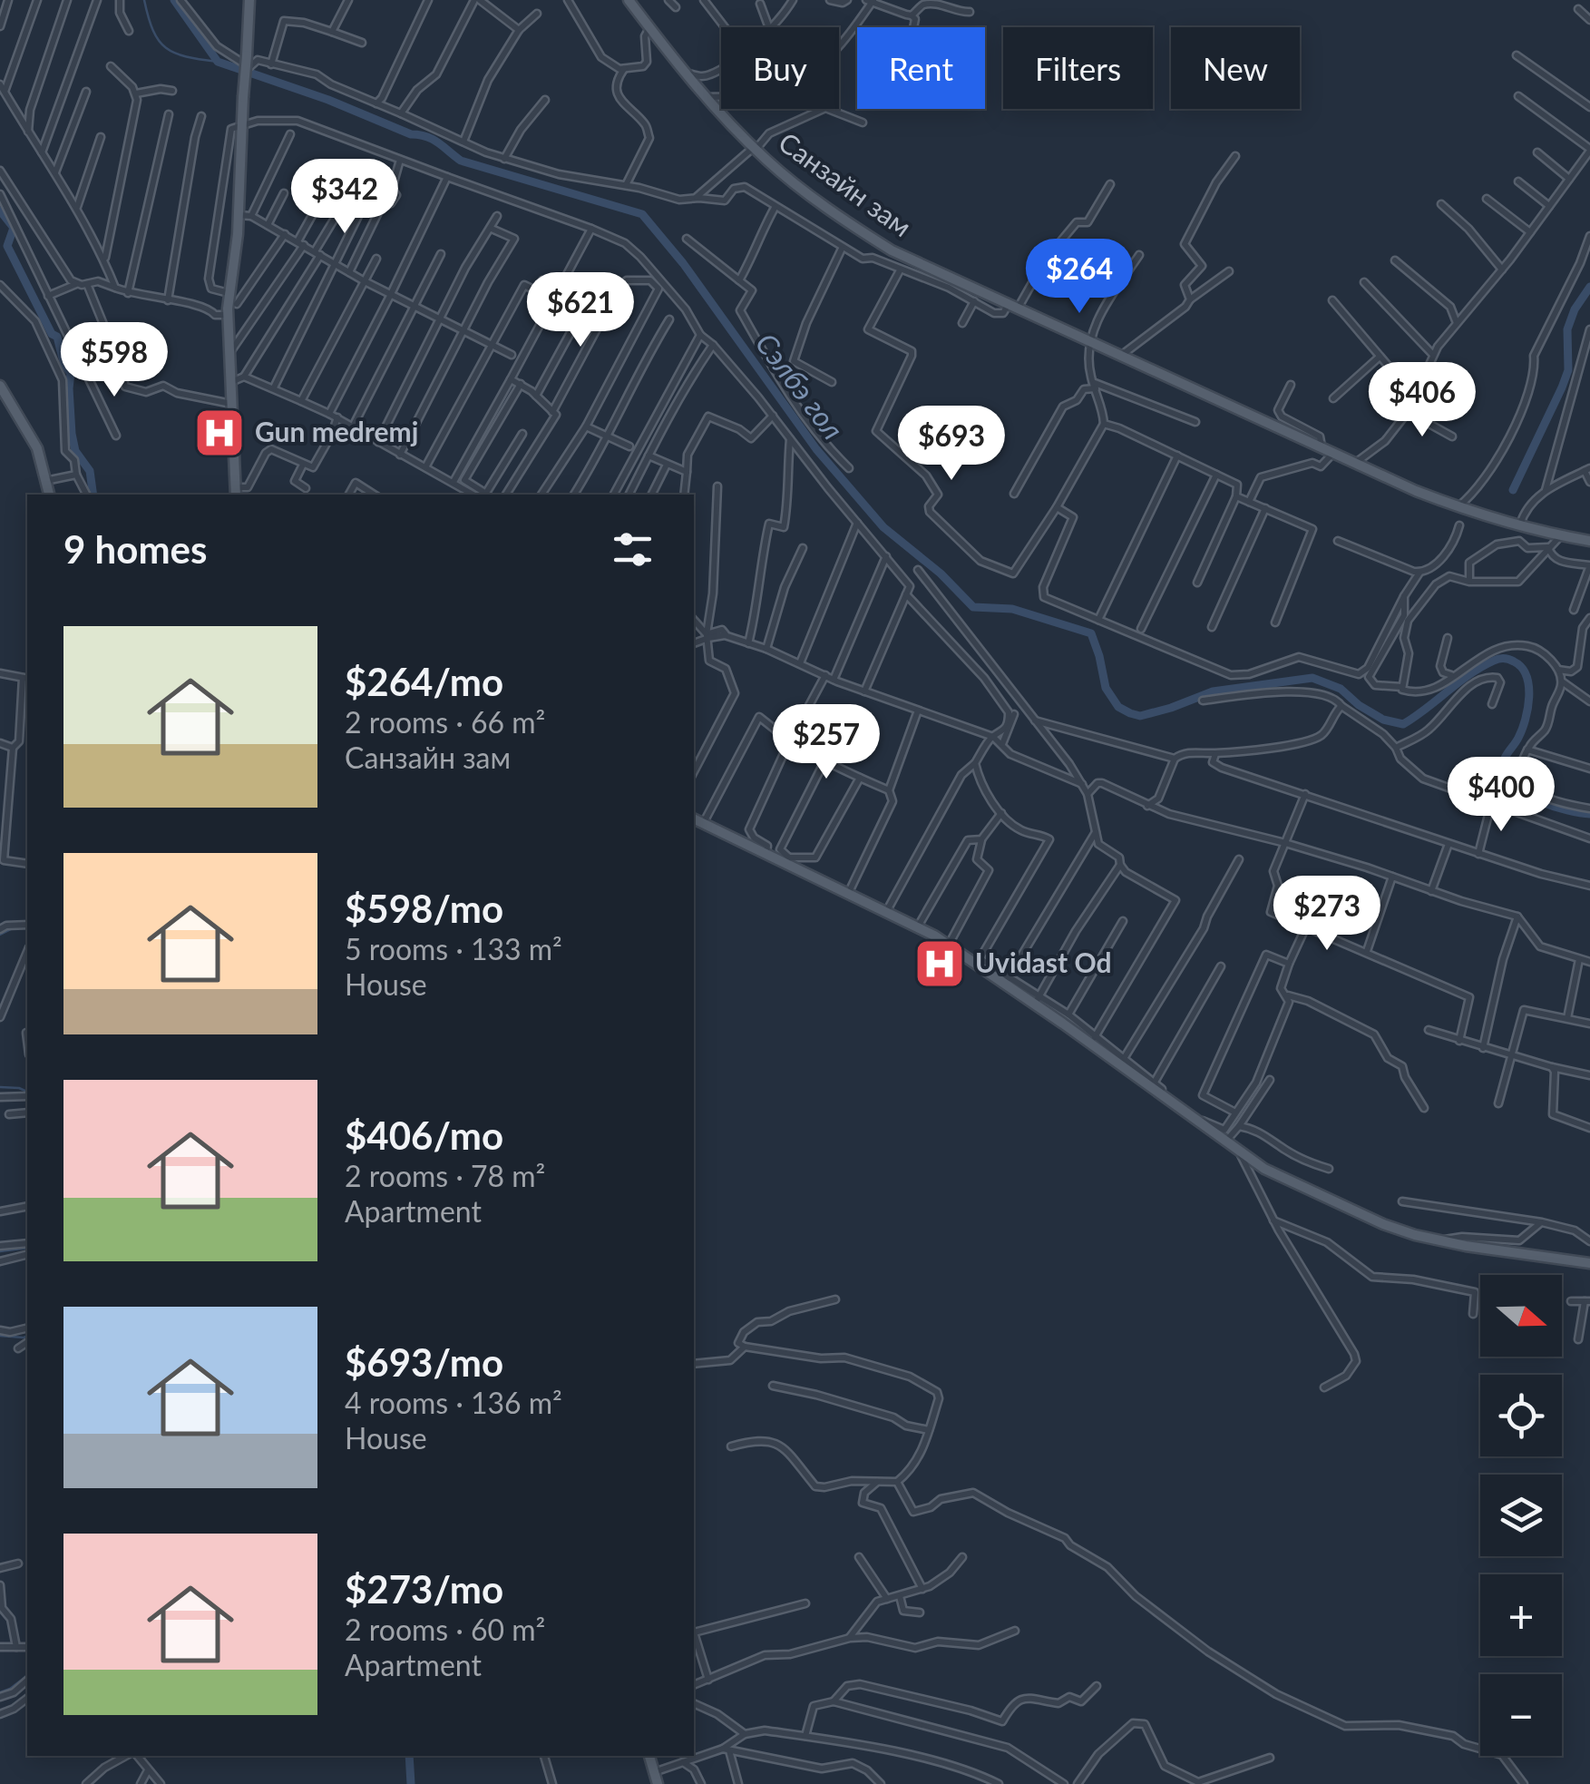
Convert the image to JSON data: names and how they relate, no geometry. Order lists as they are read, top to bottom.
{
  "streets": {
    "main road": ["Санзайн зам"]
  },
  "water": ["Сэлбэ гол"],
  "places": {
    "hospital": ["Gun medremj", "Uvidast Od"]
  },
  "north": "right",
  "page": {
    "chip": [
      "Buy",
      "Rent",
      "Filters",
      "New"
    ],
    "price": [
      "$342",
      "$264",
      "$621",
      "$598",
      "$406",
      "$693",
      "$257",
      "$400",
      "$273"
    ],
    "heading": "9 homes",
    "list": [
      {
        "name": "$264/mo",
        "note": "2 rooms · 66 m² · Санзайн зам"
      },
      {
        "name": "$598/mo",
        "note": "5 rooms · 133 m² · House"
      },
      {
        "name": "$406/mo",
        "note": "2 rooms · 78 m² · Apartment"
      },
      {
        "name": "$693/mo",
        "note": "4 rooms · 136 m² · House"
      },
      {
        "name": "$273/mo",
        "note": "2 rooms · 60 m² · Apartment"
      }
    ],
    "map_buttons": ["+", "−"]
  }
}
